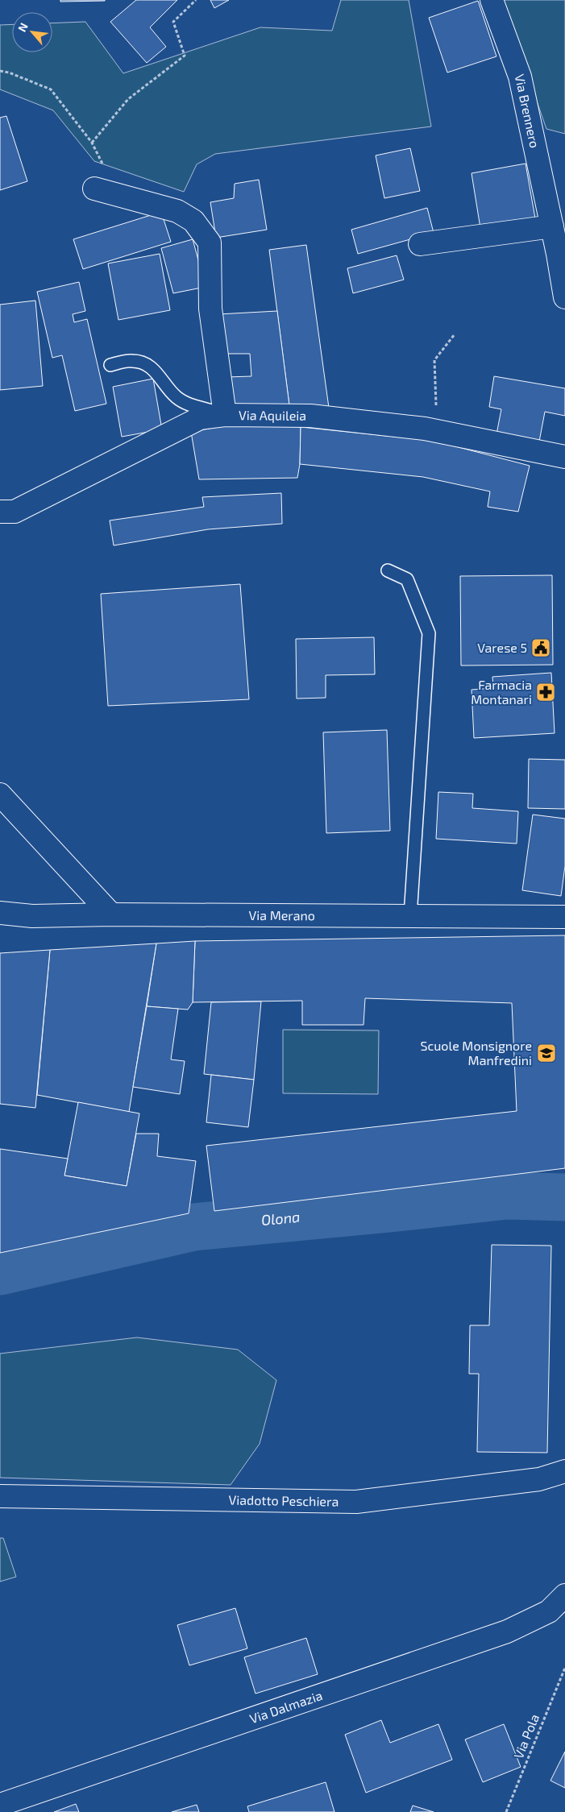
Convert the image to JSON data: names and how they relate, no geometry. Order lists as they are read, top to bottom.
{
  "streets": {
    "street": [
      "Via Brennero",
      "Via Aquileia",
      "Via Merano",
      "Viadotto Peschiera",
      "Via Dalmazia"
    ],
    "path": ["Via Pola"]
  },
  "water": ["Olona"],
  "places": {
    "public building": ["Varese 5"],
    "pharmacy": ["Farmacia Montanari"],
    "school or university": ["Scuole Monsignore Manfredini"]
  },
  "north": "top left"
}
